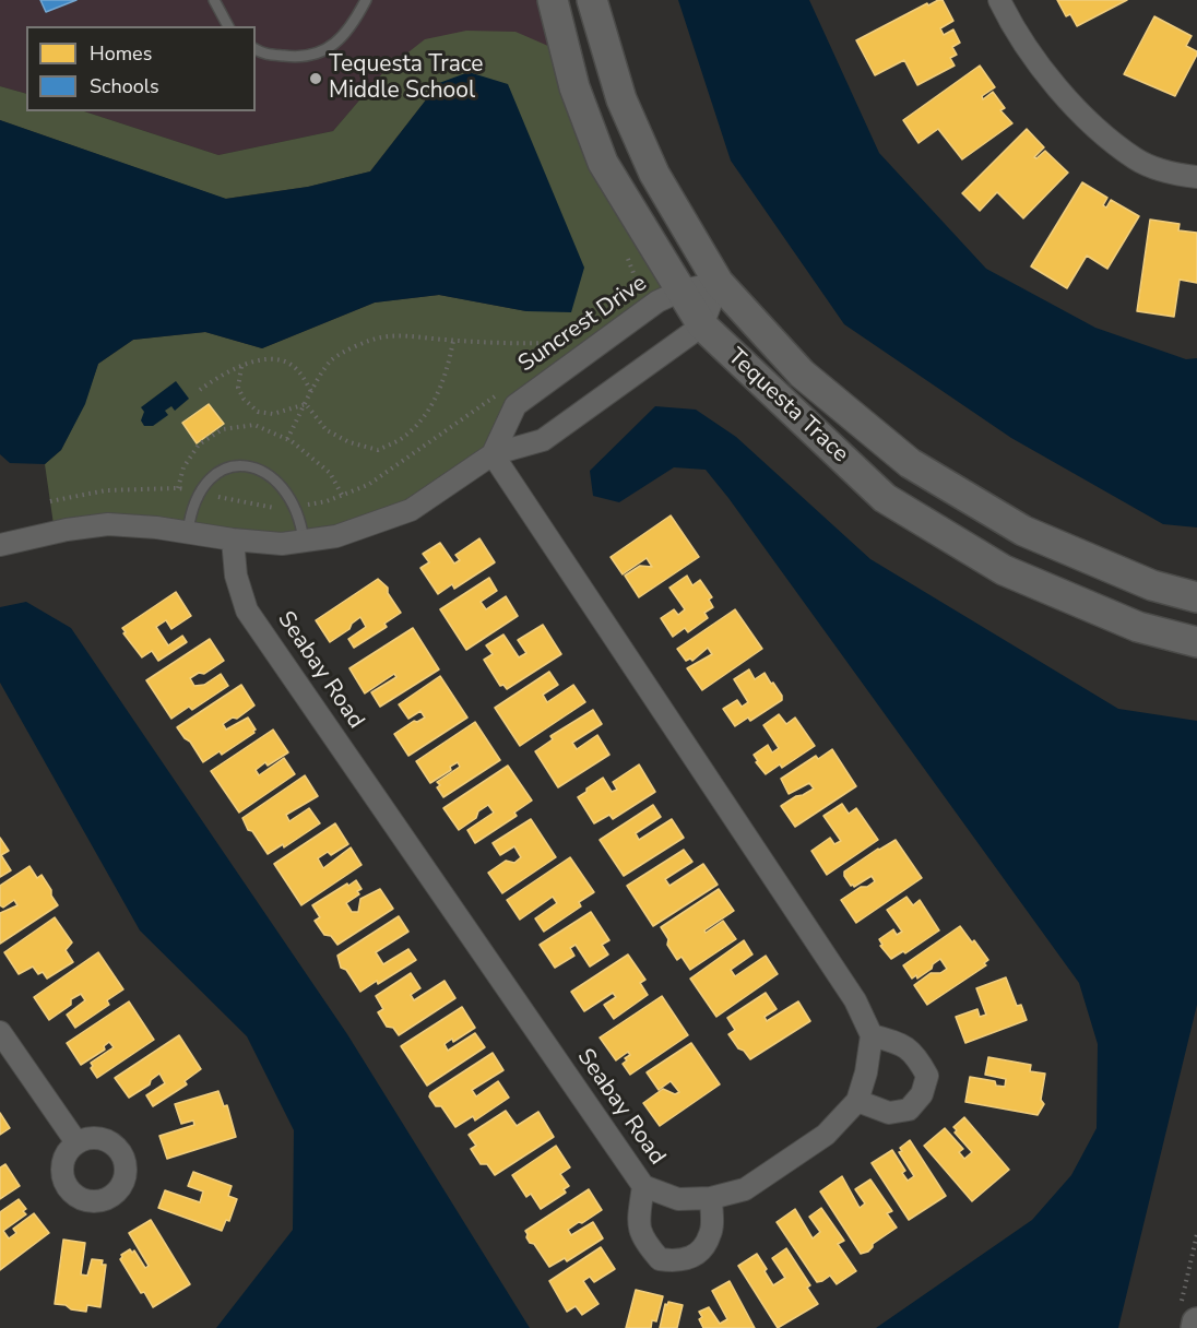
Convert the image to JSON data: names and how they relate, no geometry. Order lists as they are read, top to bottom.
{
  "streets": {
    "street": ["Suncrest Drive", "Tequesta Trace", "Seabay Road"]
  },
  "crossings": [
    ["Suncrest Drive", "Tequesta Trace"]
  ],
  "places": ["Tequesta Trace Middle School"],
  "legend": ["Homes", "Schools"]
}
